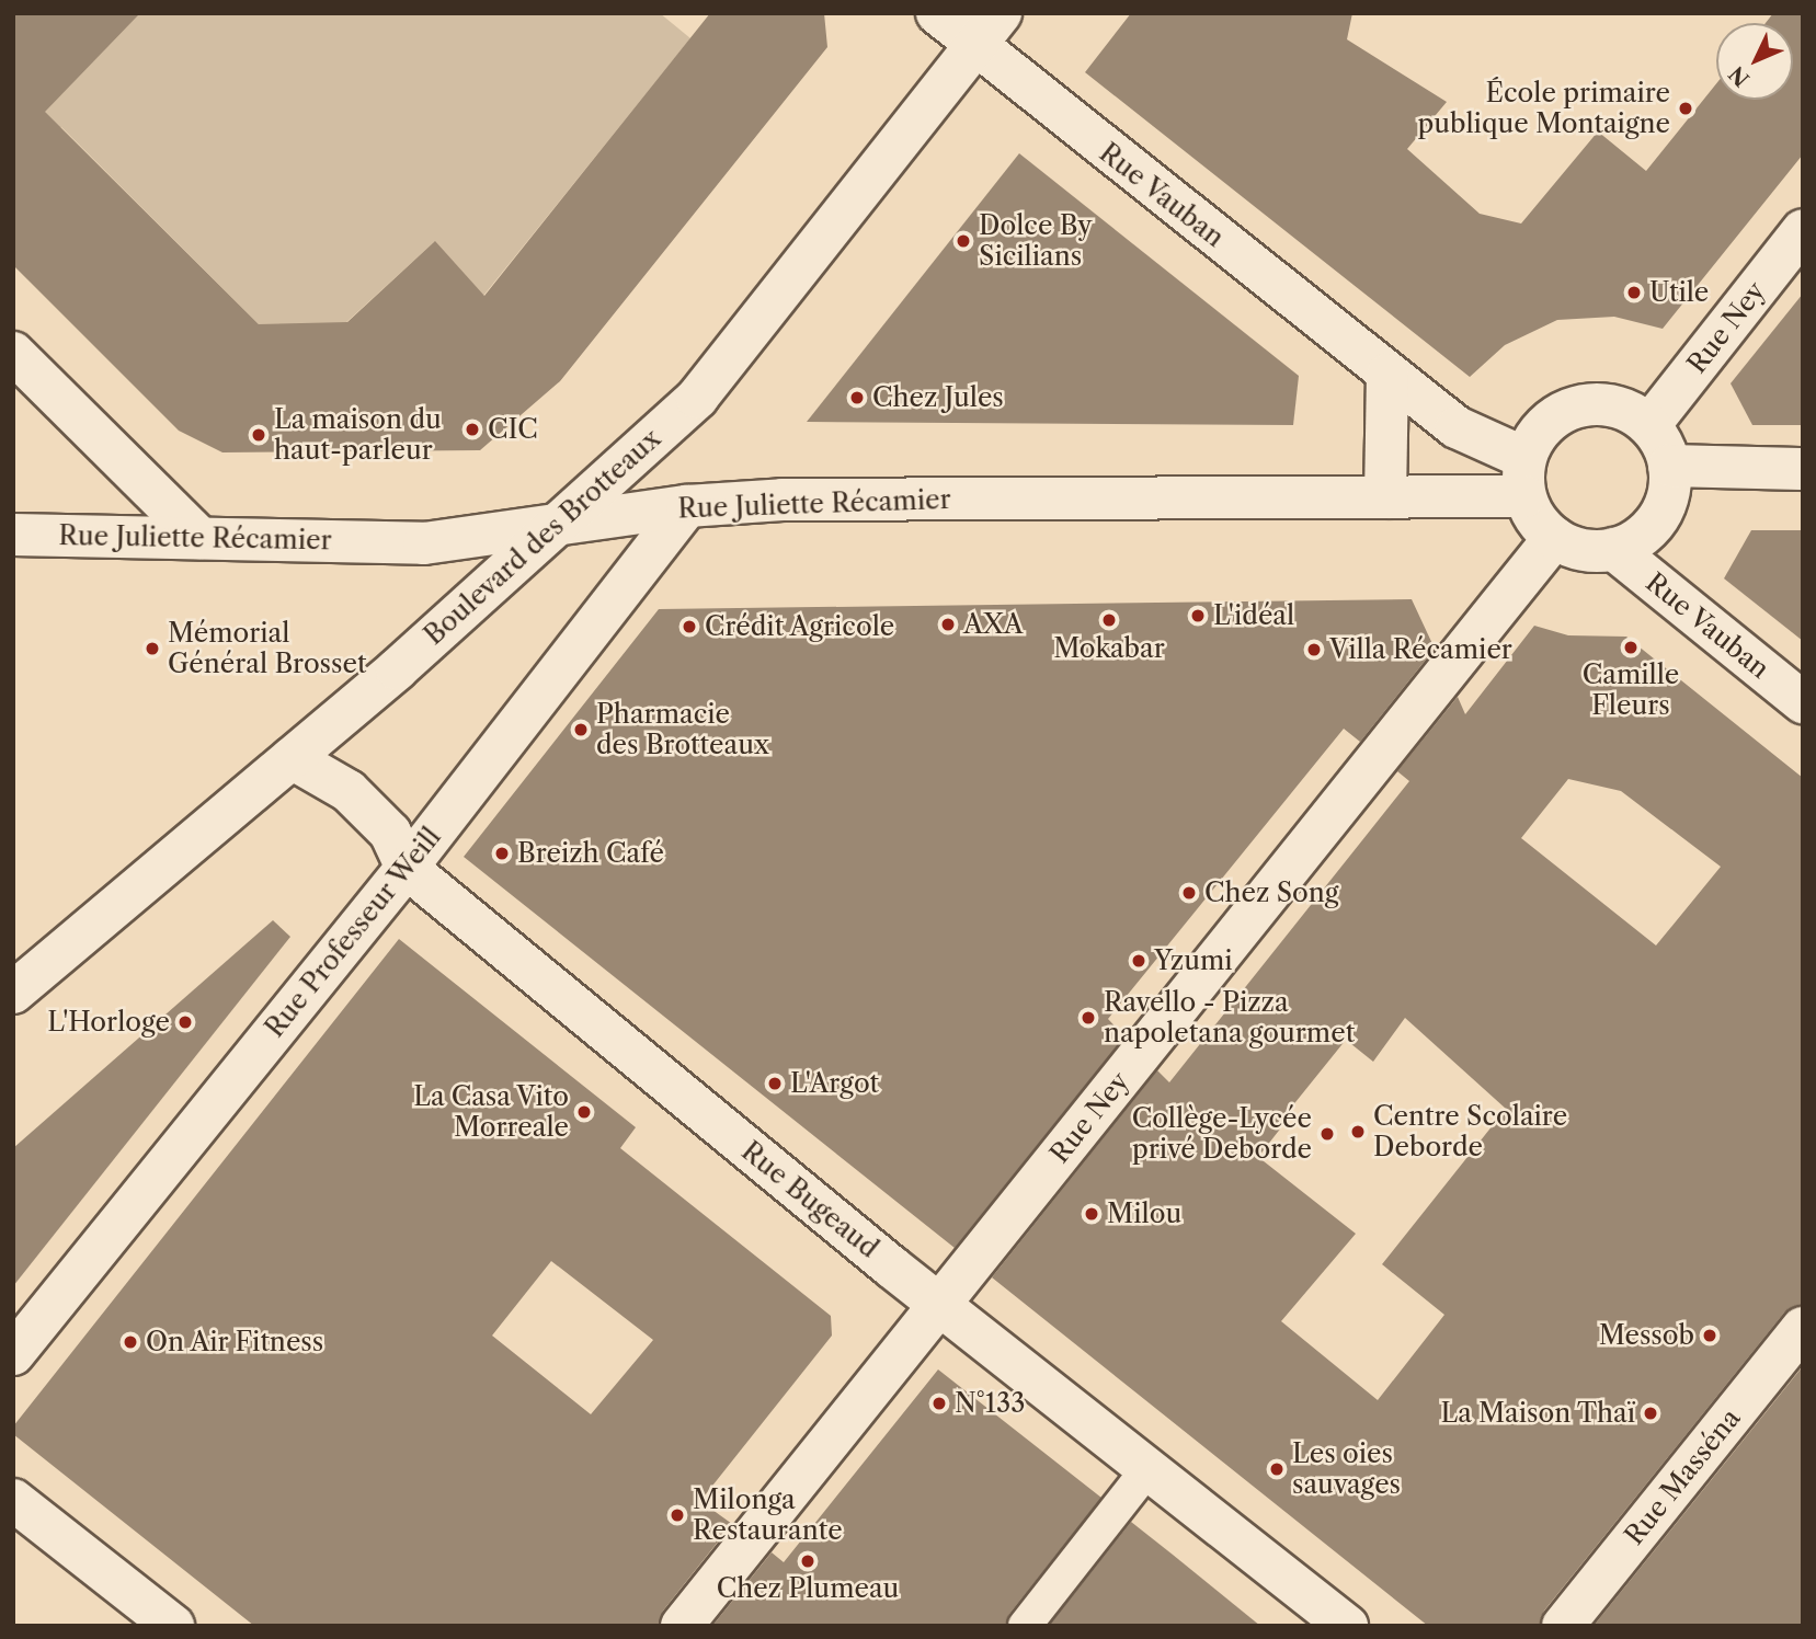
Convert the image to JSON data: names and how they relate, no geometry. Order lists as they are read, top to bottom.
{
  "streets": {
    "street": [
      "Rue Vauban",
      "Rue Ney",
      "Rue Juliette Récamier",
      "Boulevard des Brotteaux",
      "Rue Professeur Weill",
      "Rue Bugeaud",
      "Rue Masséna"
    ]
  },
  "crossings": [
    ["Rue Vauban", "Rue Ney"],
    ["Rue Vauban", "Rue Juliette Récamier"],
    ["Rue Vauban", "Boulevard des Brotteaux"],
    ["Rue Ney", "Rue Juliette Récamier"],
    ["Rue Ney", "Rue Bugeaud"],
    ["Rue Juliette Récamier", "Boulevard des Brotteaux"],
    ["Rue Juliette Récamier", "Rue Professeur Weill"],
    ["Boulevard des Brotteaux", "Rue Bugeaud"],
    ["Rue Professeur Weill", "Rue Bugeaud"]
  ],
  "places": [
    "École primaire publique Montaigne",
    "Dolce By Sicilians",
    "Utile",
    "Chez Jules",
    "CIC",
    "La maison du haut-parleur",
    "L'idéal",
    "Mokabar",
    "AXA",
    "Crédit Agricole",
    "Camille Fleurs",
    "Mémorial Général Brosset",
    "Villa Récamier",
    "Pharmacie des Brotteaux",
    "Breizh Café",
    "Chez Song",
    "Yzumi",
    "Ravello - Pizza napoletana gourmet",
    "L'Horloge",
    "L'Argot",
    "La Casa Vito Morreale",
    "Centre Scolaire Deborde",
    "Collège-Lycée privé Deborde",
    "Milou",
    "Messob",
    "On Air Fitness",
    "N°133",
    "La Maison Thaï",
    "Les oies sauvages",
    "Milonga Restaurante",
    "Chez Plumeau"
  ],
  "north": "bottom left"
}
